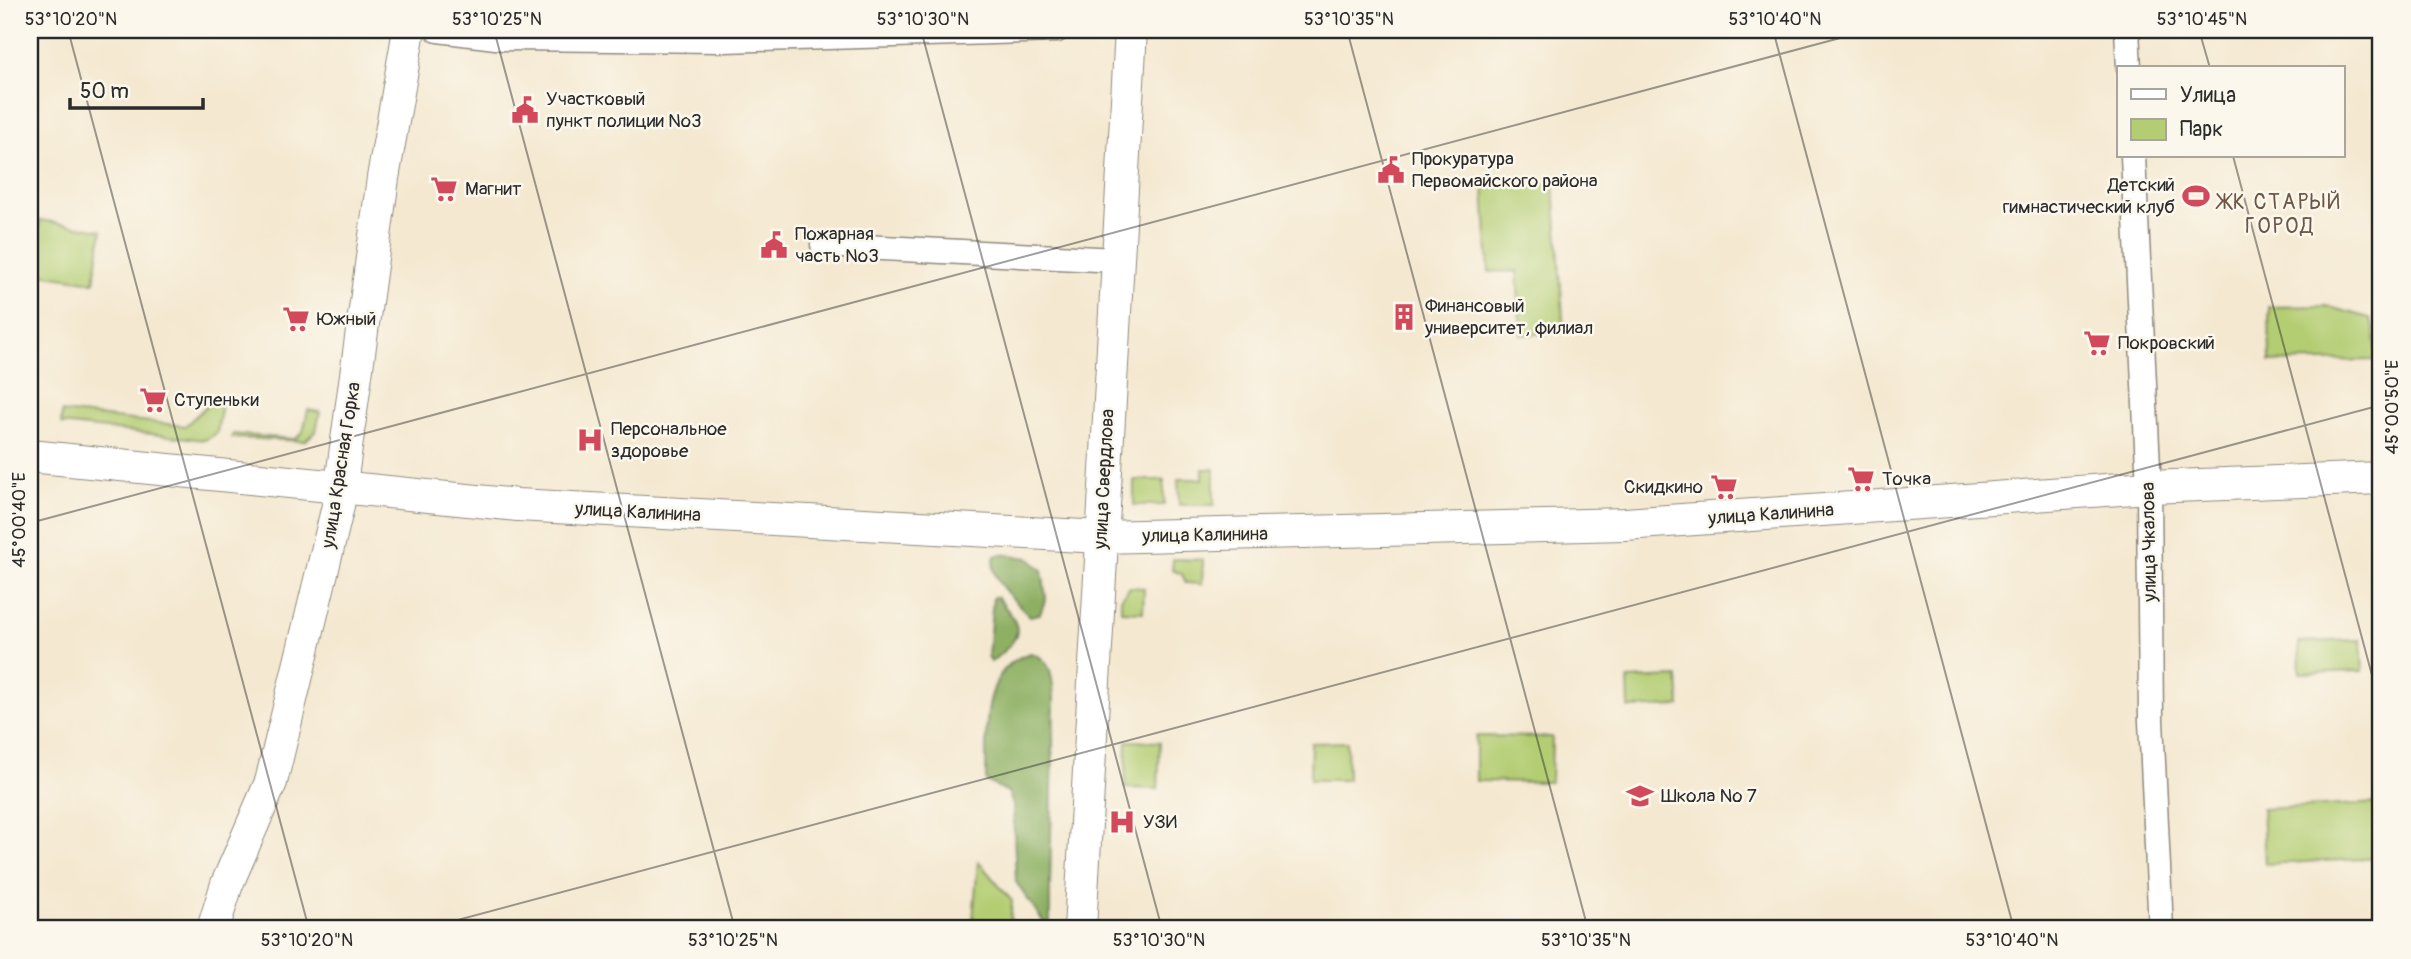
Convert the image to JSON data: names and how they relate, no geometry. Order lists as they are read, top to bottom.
{
  "streets": {
    "main road": ["улица Красная Горка", "улица Свердлова", "улица Калинина"],
    "street": ["улица Чкалова"]
  },
  "crossings": [
    ["улица Красная Горка", "улица Калинина"],
    ["улица Свердлова", "улица Калинина"],
    ["улица Калинина", "улица Чкалова"]
  ],
  "districts": ["ЖК СТАРЫЙ ГОРОД"],
  "places": {
    "public building": ["Участковый пункт полиции №3", "Прокуратура Первомайского района", "Пожарная часть №3"],
    "supermarket": [
      "Магнит",
      "Южный",
      "Покровский",
      "Ступеньки",
      "Точка",
      "Скидкино"
    ],
    "sports": ["Детский гимнастический клуб"],
    "building": ["Финансовый университет, филиал"],
    "hospital": ["Персональное здоровье", "УЗИ"],
    "school or university": ["Школа № 7"]
  },
  "legend": ["Улица", "Парк"],
  "scale_bar": "50 m",
  "coordinates": [
    "53°10'20\"N",
    "53°10'25\"N",
    "53°10'30\"N",
    "53°10'35\"N",
    "53°10'40\"N",
    "53°10'45\"N",
    "45°00'50\"E",
    "45°00'40\"E"
  ]
}
